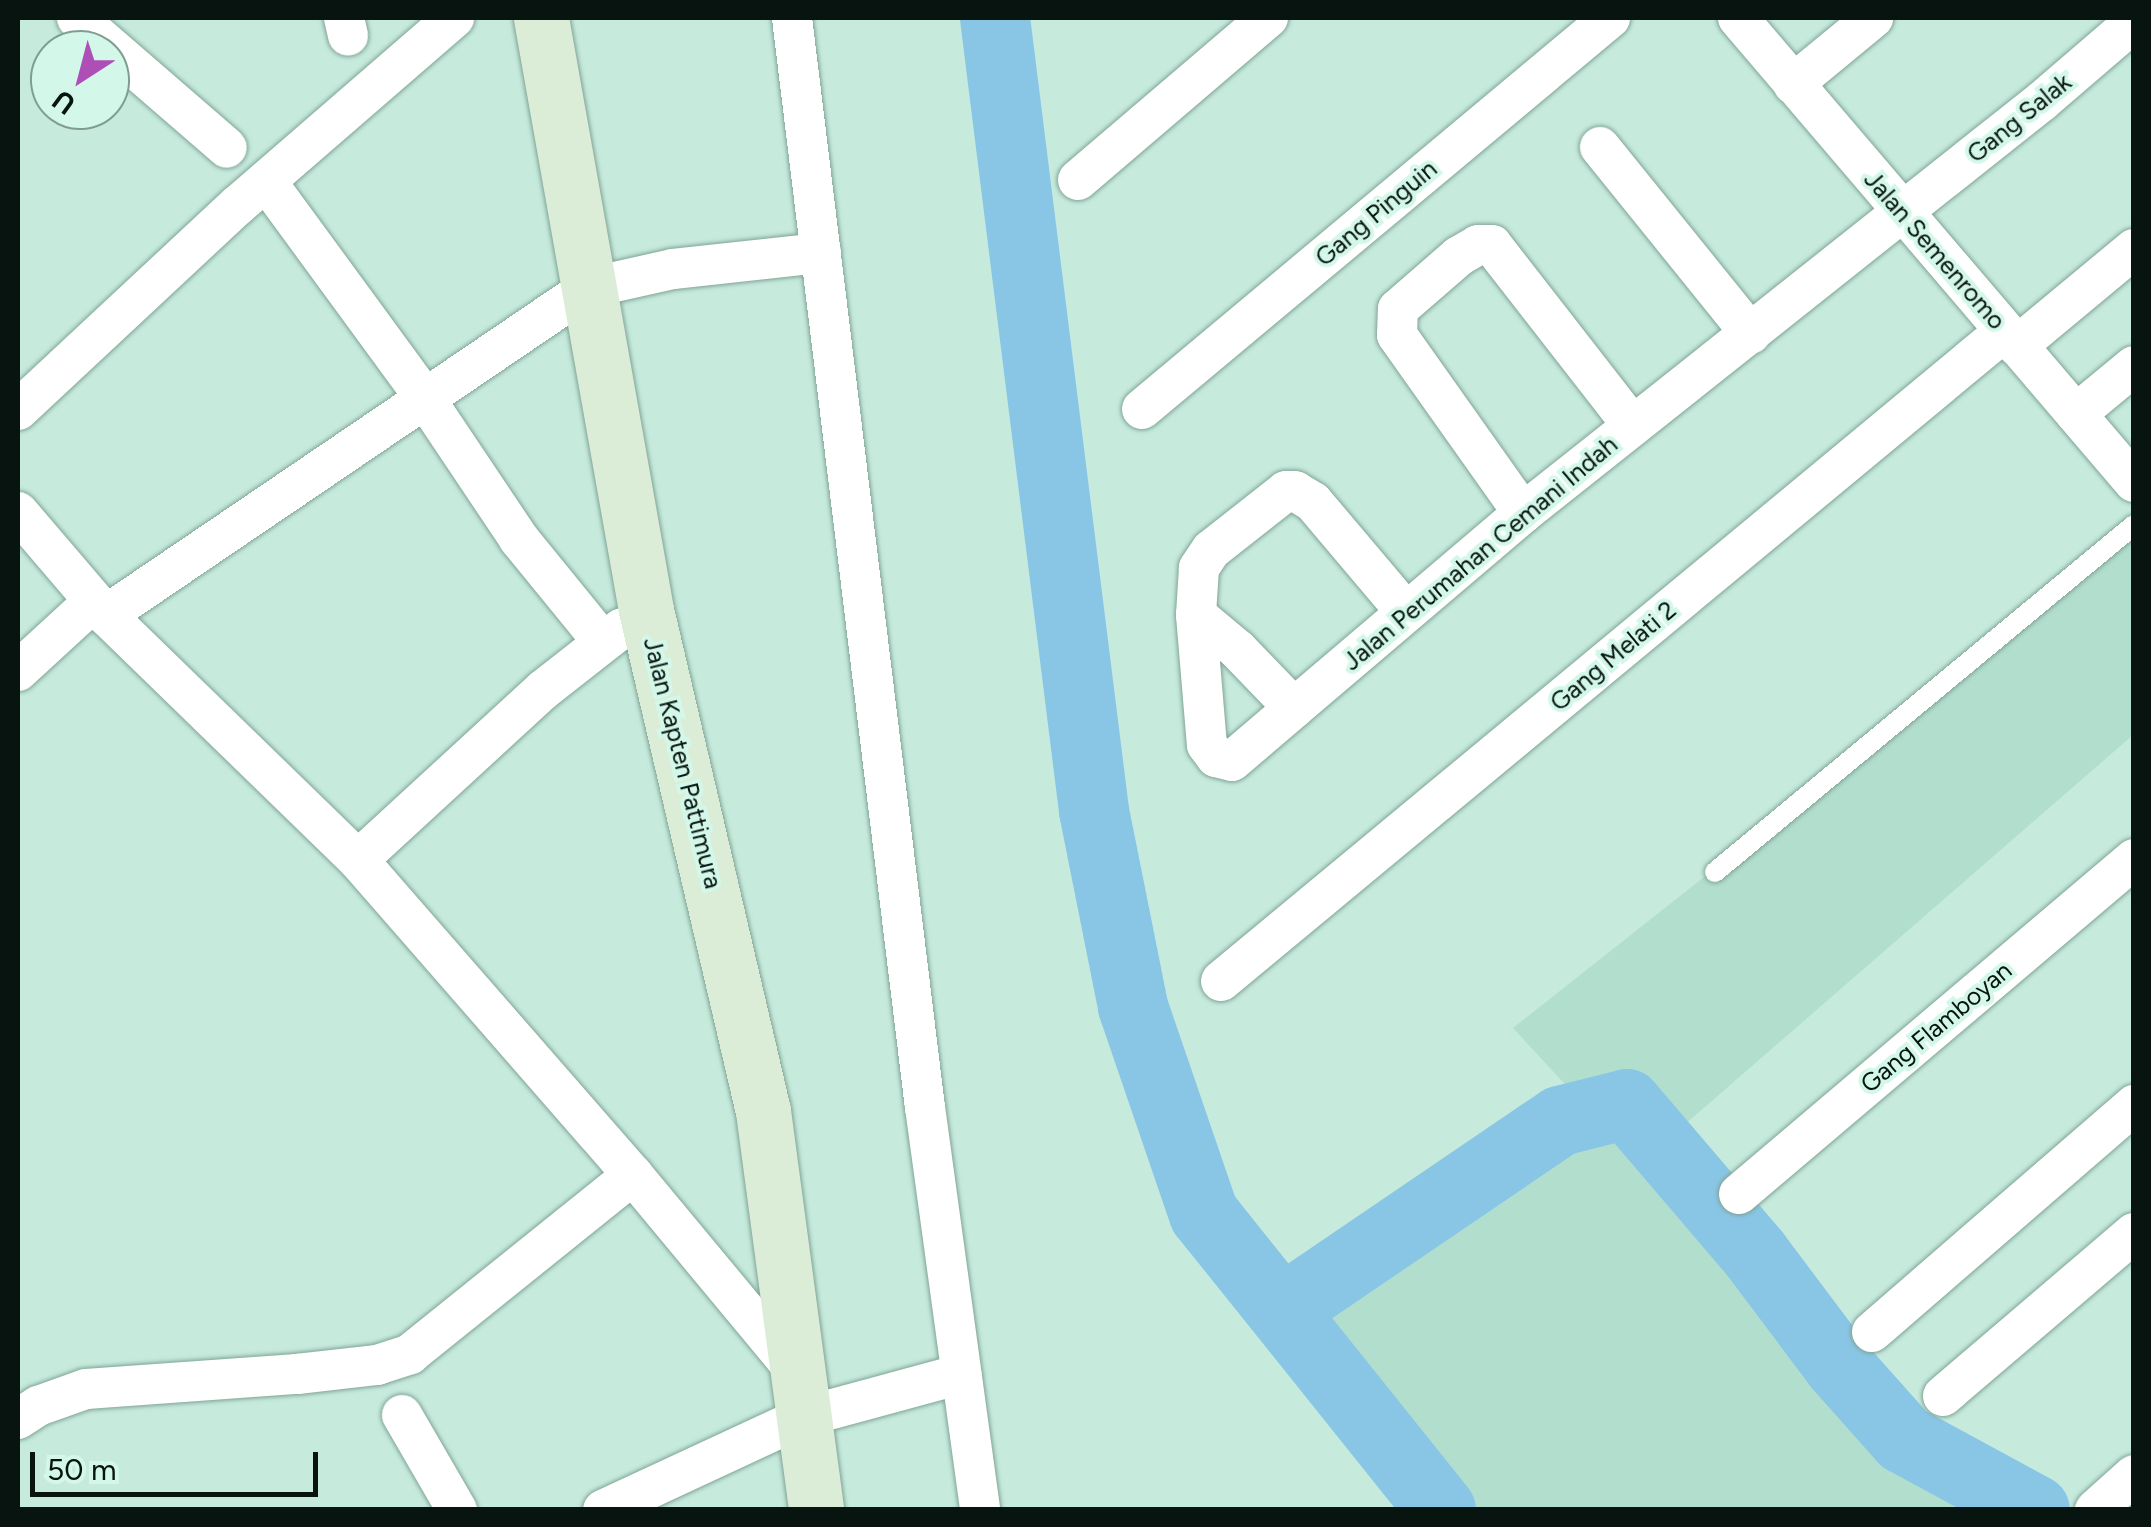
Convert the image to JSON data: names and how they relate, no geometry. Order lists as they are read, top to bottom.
{
  "streets": {
    "main road": ["Jalan Kapten Pattimura"],
    "street": [
      "Gang Salak",
      "Gang Pinguin",
      "Jalan Semenromo",
      "Jalan Perumahan Cemani Indah",
      "Gang Melati 2",
      "Gang Flamboyan"
    ]
  },
  "crossings": [
    ["Gang Salak", "Jalan Semenromo"],
    ["Gang Salak", "Jalan Perumahan Cemani Indah"],
    ["Jalan Semenromo", "Jalan Perumahan Cemani Indah"],
    ["Jalan Semenromo", "Gang Melati 2"]
  ],
  "scale_bar": "50 m",
  "north": "bottom left"
}
